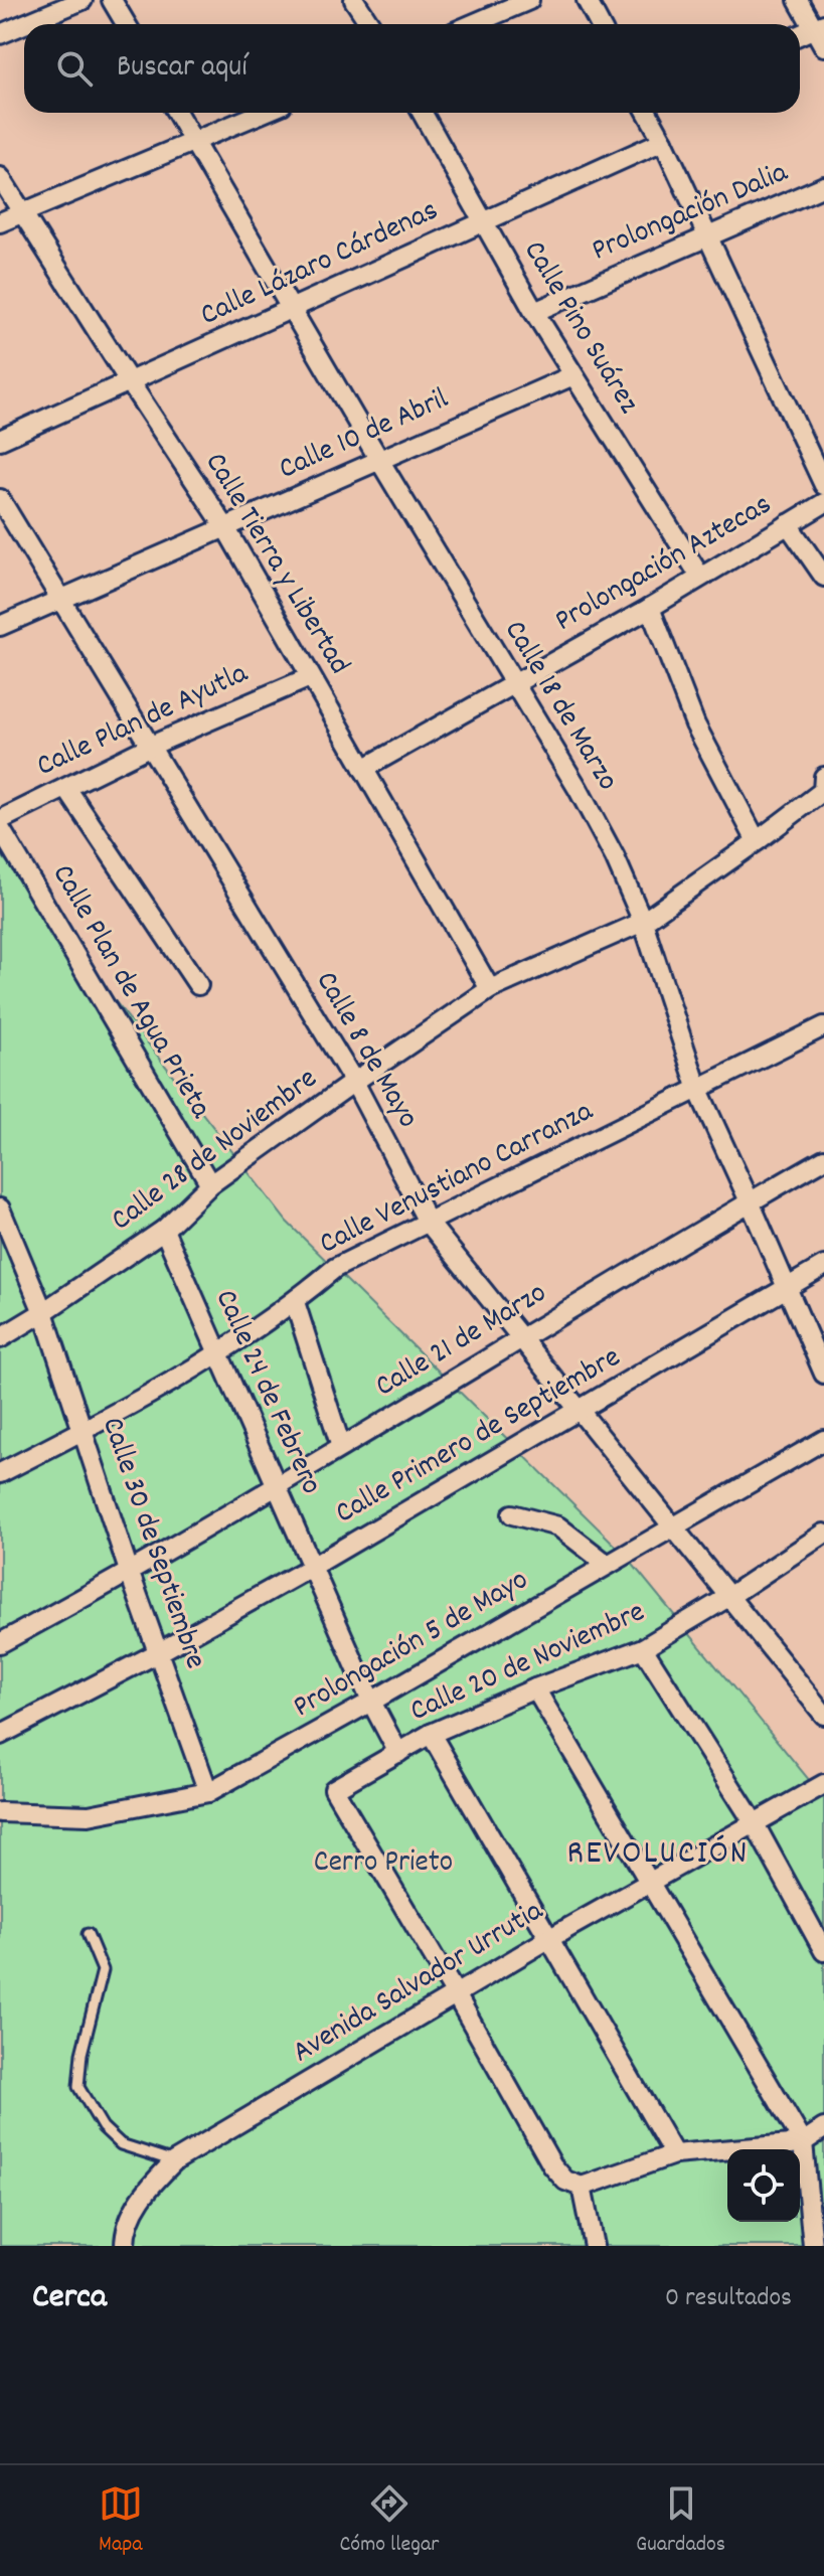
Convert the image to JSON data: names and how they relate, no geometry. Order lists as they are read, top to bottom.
{
  "streets": {
    "street": [
      "Prolongación Dalia",
      "Calle Lázaro Cárdenas",
      "Calle Pino Suárez",
      "Calle 10 de Abril",
      "Calle Tierra y Libertad",
      "Prolongación Aztecas",
      "Calle 18 de Marzo",
      "Calle Plan de Ayutla",
      "Calle Plan de Agua Prieta",
      "Calle 8 de Mayo",
      "Calle 28 de Noviembre",
      "Calle Venustiano Carranza",
      "Calle 21 de Marzo",
      "Calle 24 de Febrero",
      "Calle Primero de Septiembre",
      "Calle 30 de Septiembre",
      "Prolongación 5 de Mayo",
      "Calle 20 de Noviembre",
      "Avenida Salvador Urrutia"
    ]
  },
  "crossings": [
    ["Prolongación Dalia", "Calle Pino Suárez"],
    ["Calle Lázaro Cárdenas", "Calle Pino Suárez"],
    ["Calle Lázaro Cárdenas", "Calle Tierra y Libertad"],
    ["Calle Lázaro Cárdenas", "Calle 18 de Marzo"],
    ["Calle Pino Suárez", "Calle 10 de Abril"],
    ["Calle Pino Suárez", "Prolongación Aztecas"],
    ["Calle 10 de Abril", "Calle Tierra y Libertad"],
    ["Calle 10 de Abril", "Calle 18 de Marzo"],
    ["Calle 10 de Abril", "Calle 8 de Mayo"],
    ["Calle Tierra y Libertad", "Prolongación Aztecas"],
    ["Calle Tierra y Libertad", "Calle Plan de Ayutla"],
    ["Calle Tierra y Libertad", "Calle 28 de Noviembre"],
    ["Prolongación Aztecas", "Calle 18 de Marzo"],
    ["Calle 18 de Marzo", "Calle 28 de Noviembre"],
    ["Calle 18 de Marzo", "Calle Venustiano Carranza"],
    ["Calle 18 de Marzo", "Calle 21 de Marzo"],
    ["Calle 18 de Marzo", "Calle Primero de Septiembre"],
    ["Calle Plan de Ayutla", "Calle 8 de Mayo"],
    ["Calle Plan de Agua Prieta", "Calle 28 de Noviembre"],
    ["Calle 8 de Mayo", "Calle 28 de Noviembre"],
    ["Calle 8 de Mayo", "Calle Venustiano Carranza"],
    ["Calle 8 de Mayo", "Calle 21 de Marzo"],
    ["Calle 8 de Mayo", "Calle Primero de Septiembre"],
    ["Calle 8 de Mayo", "Prolongación 5 de Mayo"],
    ["Calle 8 de Mayo", "Calle 20 de Noviembre"],
    ["Calle 28 de Noviembre", "Calle 24 de Febrero"],
    ["Calle 28 de Noviembre", "Calle 30 de Septiembre"],
    ["Calle Venustiano Carranza", "Calle 24 de Febrero"],
    ["Calle Venustiano Carranza", "Calle 30 de Septiembre"],
    ["Calle 21 de Marzo", "Calle 24 de Febrero"],
    ["Calle 21 de Marzo", "Calle 30 de Septiembre"],
    ["Calle 24 de Febrero", "Calle Primero de Septiembre"],
    ["Calle 24 de Febrero", "Prolongación 5 de Mayo"],
    ["Calle 24 de Febrero", "Calle 20 de Noviembre"],
    ["Calle Primero de Septiembre", "Calle 30 de Septiembre"],
    ["Calle 30 de Septiembre", "Prolongación 5 de Mayo"],
    ["Calle 20 de Noviembre", "Avenida Salvador Urrutia"]
  ],
  "districts": ["REVOLUCIÓN"],
  "parks": ["Cerro Prieto"],
  "page": {
    "search": "Buscar aquí",
    "heading": ["Cerca", "0 resultados"],
    "nav": ["Mapa", "Cómo llegar", "Guardados"]
  }
}
